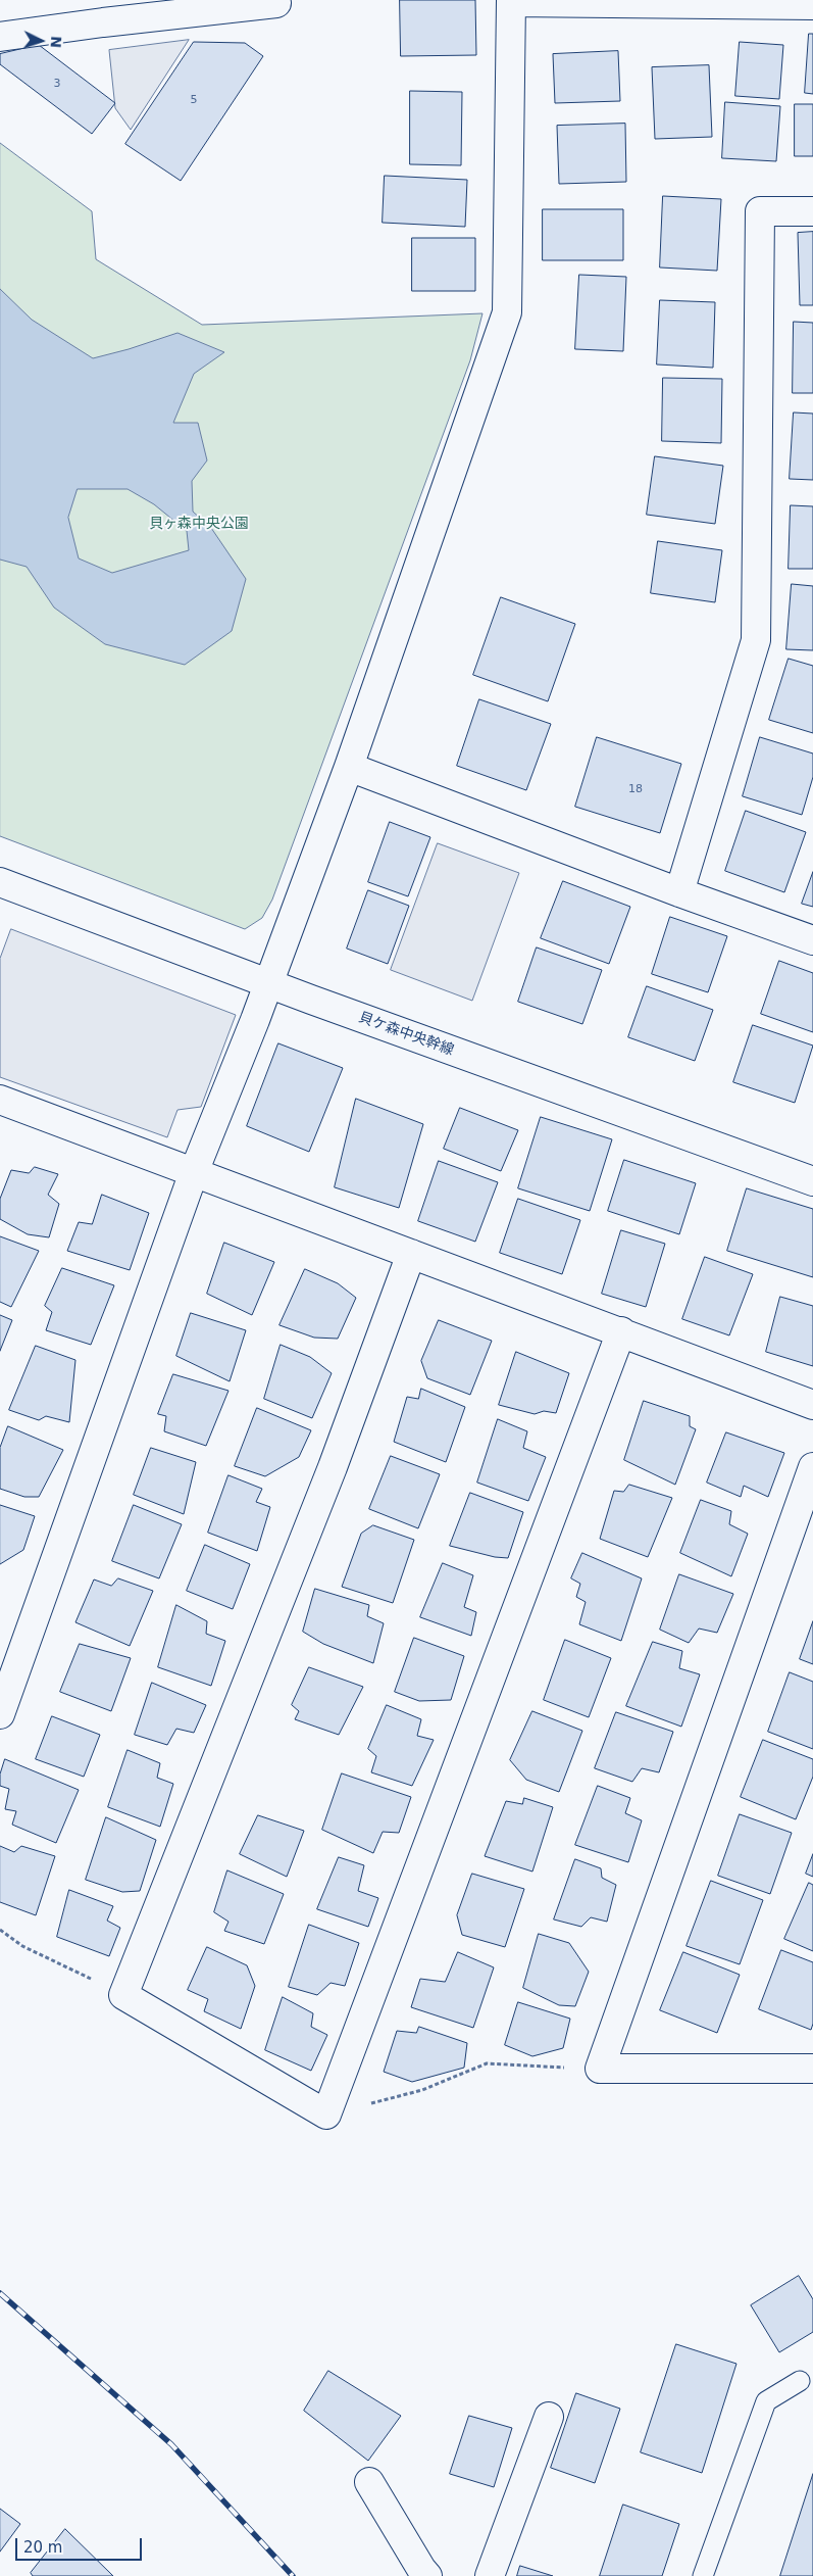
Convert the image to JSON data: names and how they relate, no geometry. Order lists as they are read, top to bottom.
{
  "streets": {
    "street": ["貝ケ森中央幹線"]
  },
  "parks": ["貝ヶ森中央公園"],
  "house_numbers": ["3", "5", "18"],
  "scale_bar": "20 m",
  "north": "right"
}
